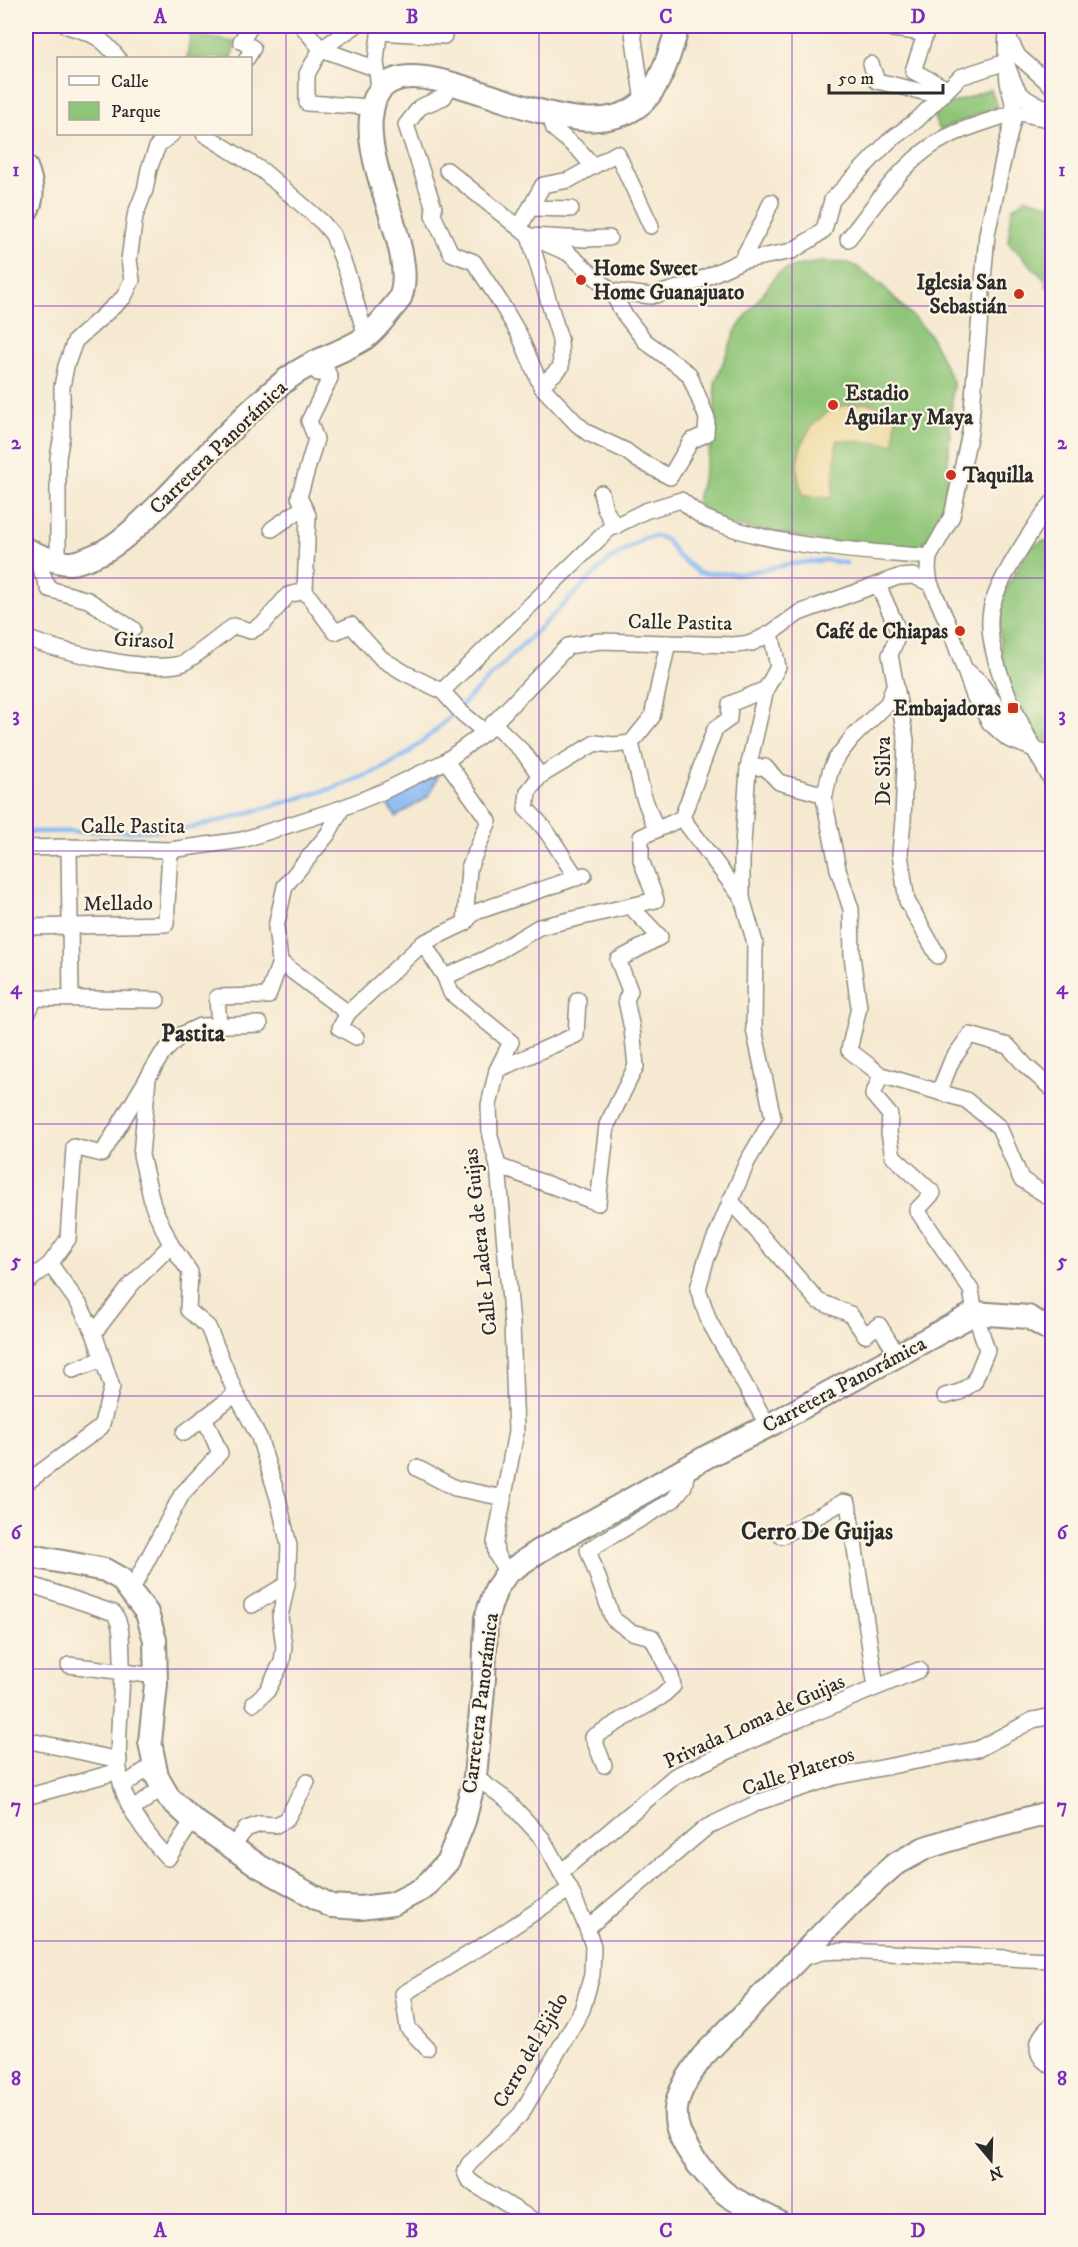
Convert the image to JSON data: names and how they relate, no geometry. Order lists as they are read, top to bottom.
{
  "streets": {
    "street": [
      "Carretera Panorámica",
      "Calle Pastita",
      "Girasol",
      "De Silva",
      "Mellado",
      "Calle Ladera de Guijas",
      "Privada Loma de Guijas",
      "Calle Plateros",
      "Cerro del Ejido"
    ]
  },
  "crossings": [
    ["Carretera Panorámica", "Calle Ladera de Guijas"],
    ["Carretera Panorámica", "Cerro del Ejido"],
    ["Calle Pastita", "De Silva"],
    ["Calle Pastita", "Mellado"],
    ["Privada Loma de Guijas", "Cerro del Ejido"],
    ["Calle Plateros", "Cerro del Ejido"]
  ],
  "districts": ["Pastita", "Cerro De Guijas"],
  "places": {
    "other": [
      "Home Sweet Home Guanajuato",
      "Iglesia San Sebastián",
      "Estadio Aguilar y Maya",
      "Taquilla",
      "Café de Chiapas"
    ],
    "transit": ["Embajadoras"]
  },
  "legend": ["Calle", "Parque"],
  "scale_bar": "50 m",
  "north": "bottom",
  "grid": {
    "columns": [
      "A",
      "B",
      "C",
      "D"
    ],
    "rows": [
      "1",
      "2",
      "3",
      "4",
      "5",
      "6",
      "7",
      "8"
    ]
  }
}
